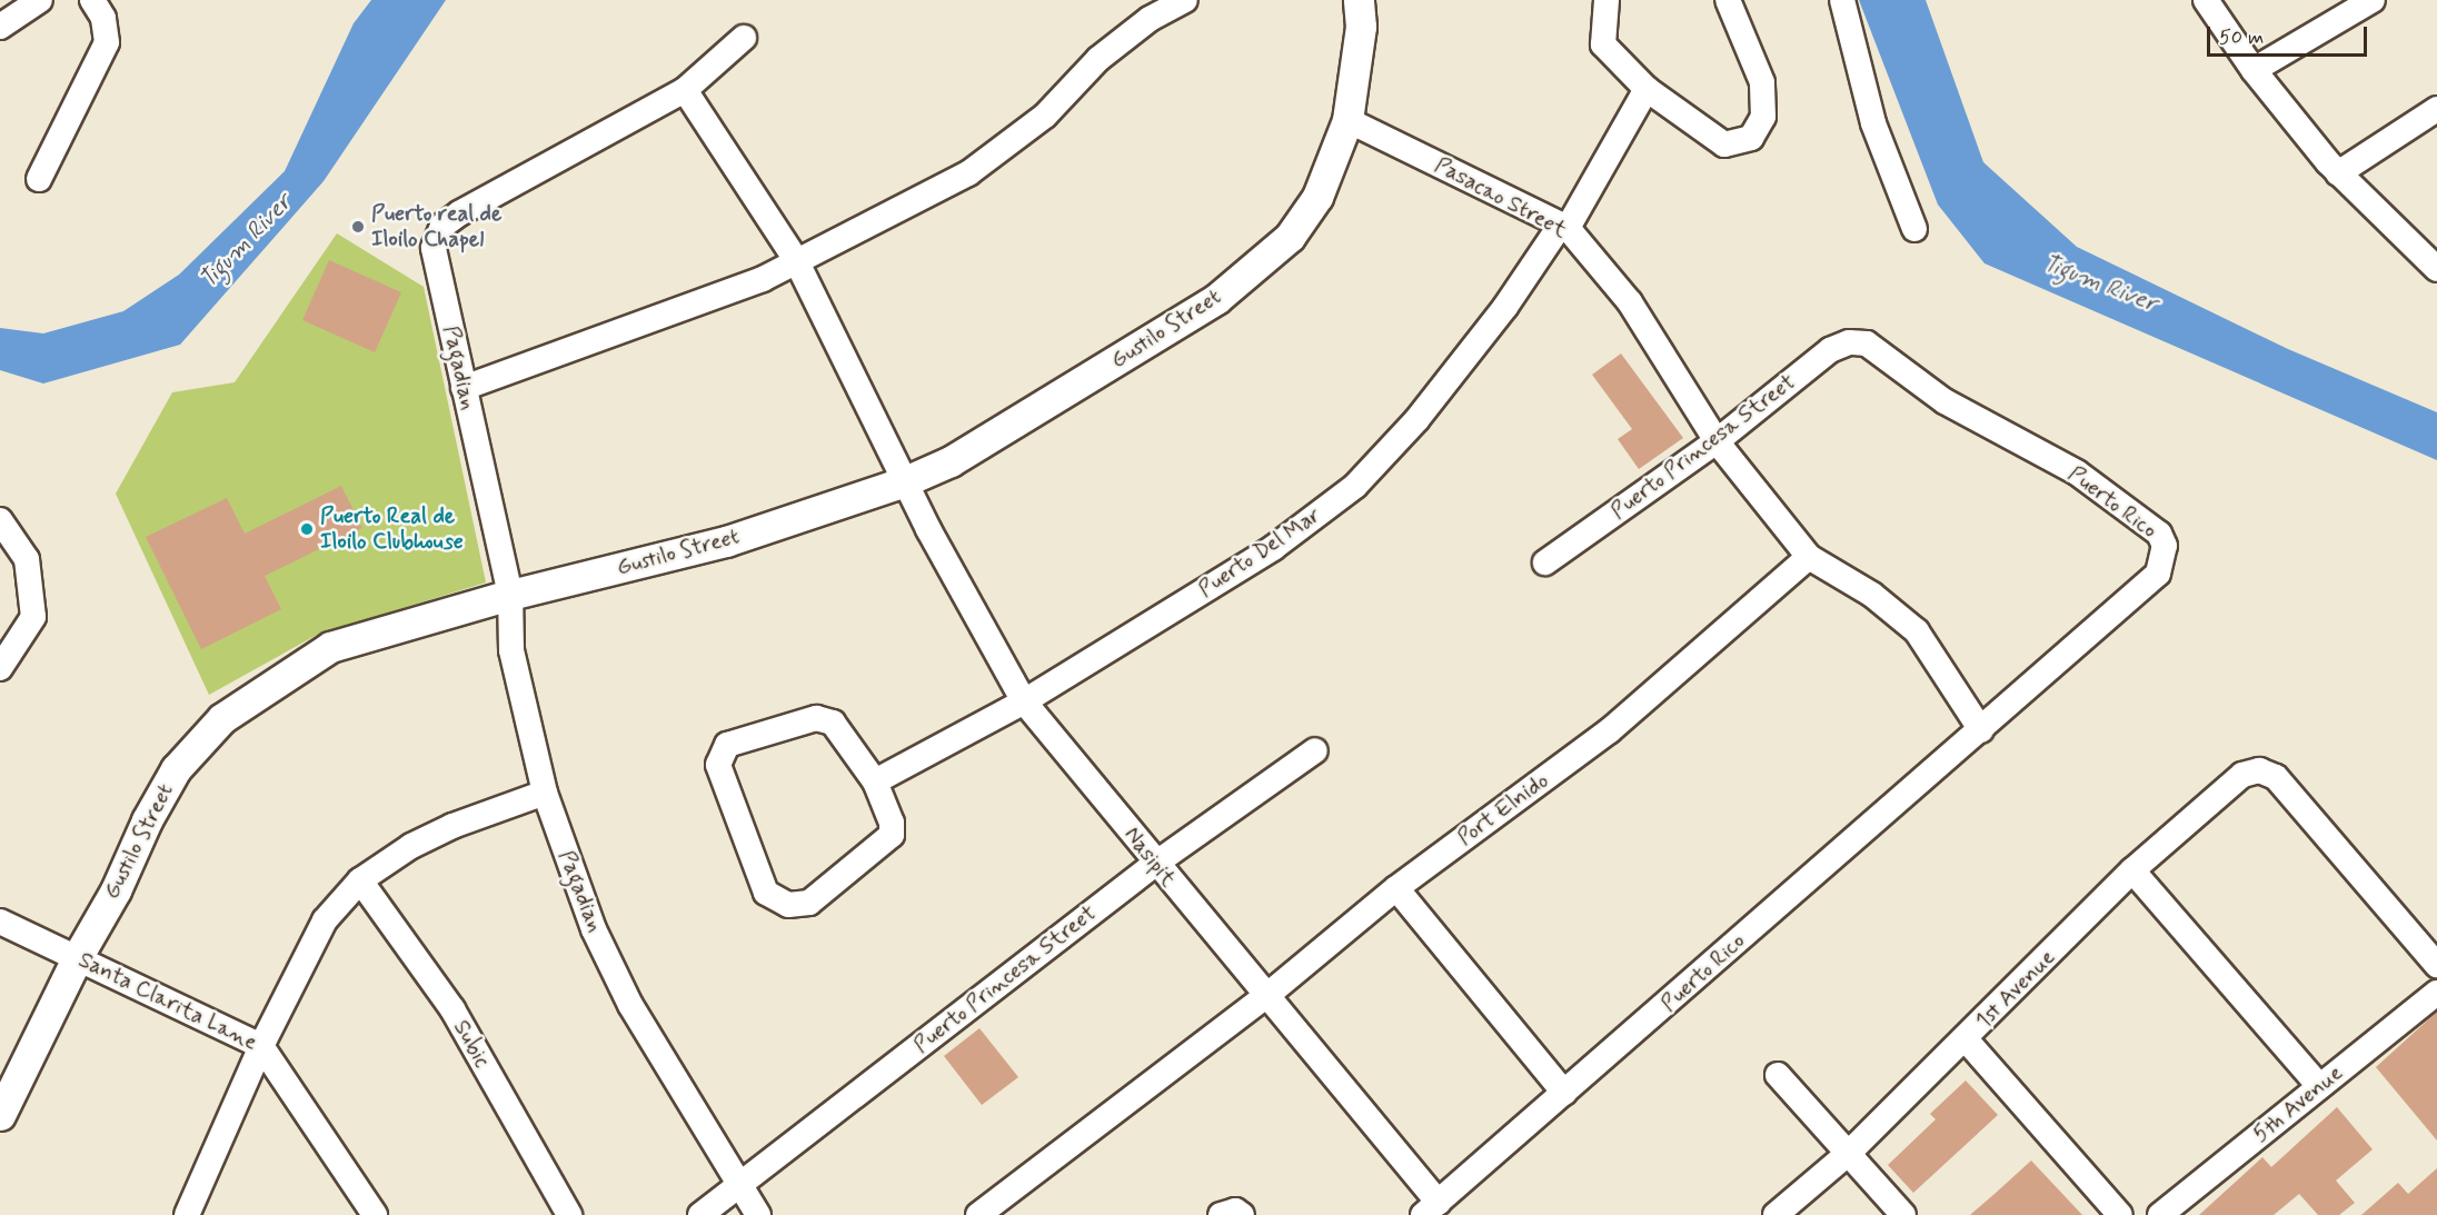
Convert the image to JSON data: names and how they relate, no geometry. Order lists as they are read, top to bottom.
{
  "streets": {
    "street": [
      "Pasacao Street",
      "Gustilo Street",
      "Pagadian",
      "Puerto Princesa Street",
      "Puerto Rico",
      "Puerto Del Mar",
      "Port Elnido",
      "Nasipit",
      "1st Avenue",
      "Santa Clarita Lane",
      "Subic",
      "5th Avenue"
    ]
  },
  "crossings": [
    ["Pasacao Street", "Gustilo Street"],
    ["Pasacao Street", "Puerto Princesa Street"],
    ["Pasacao Street", "Puerto Del Mar"],
    ["Gustilo Street", "Pagadian"],
    ["Gustilo Street", "Nasipit"],
    ["Gustilo Street", "Santa Clarita Lane"],
    ["Pagadian", "Puerto Princesa Street"],
    ["Puerto Princesa Street", "Puerto Rico"],
    ["Puerto Princesa Street", "Nasipit"],
    ["Puerto Rico", "Nasipit"],
    ["Puerto Del Mar", "Nasipit"],
    ["Port Elnido", "Nasipit"]
  ],
  "water": ["Tigum River"],
  "places": ["Puerto real de Iloilo Chapel", "Puerto Real de Iloilo Clubhouse"],
  "scale_bar": "50 m"
}
